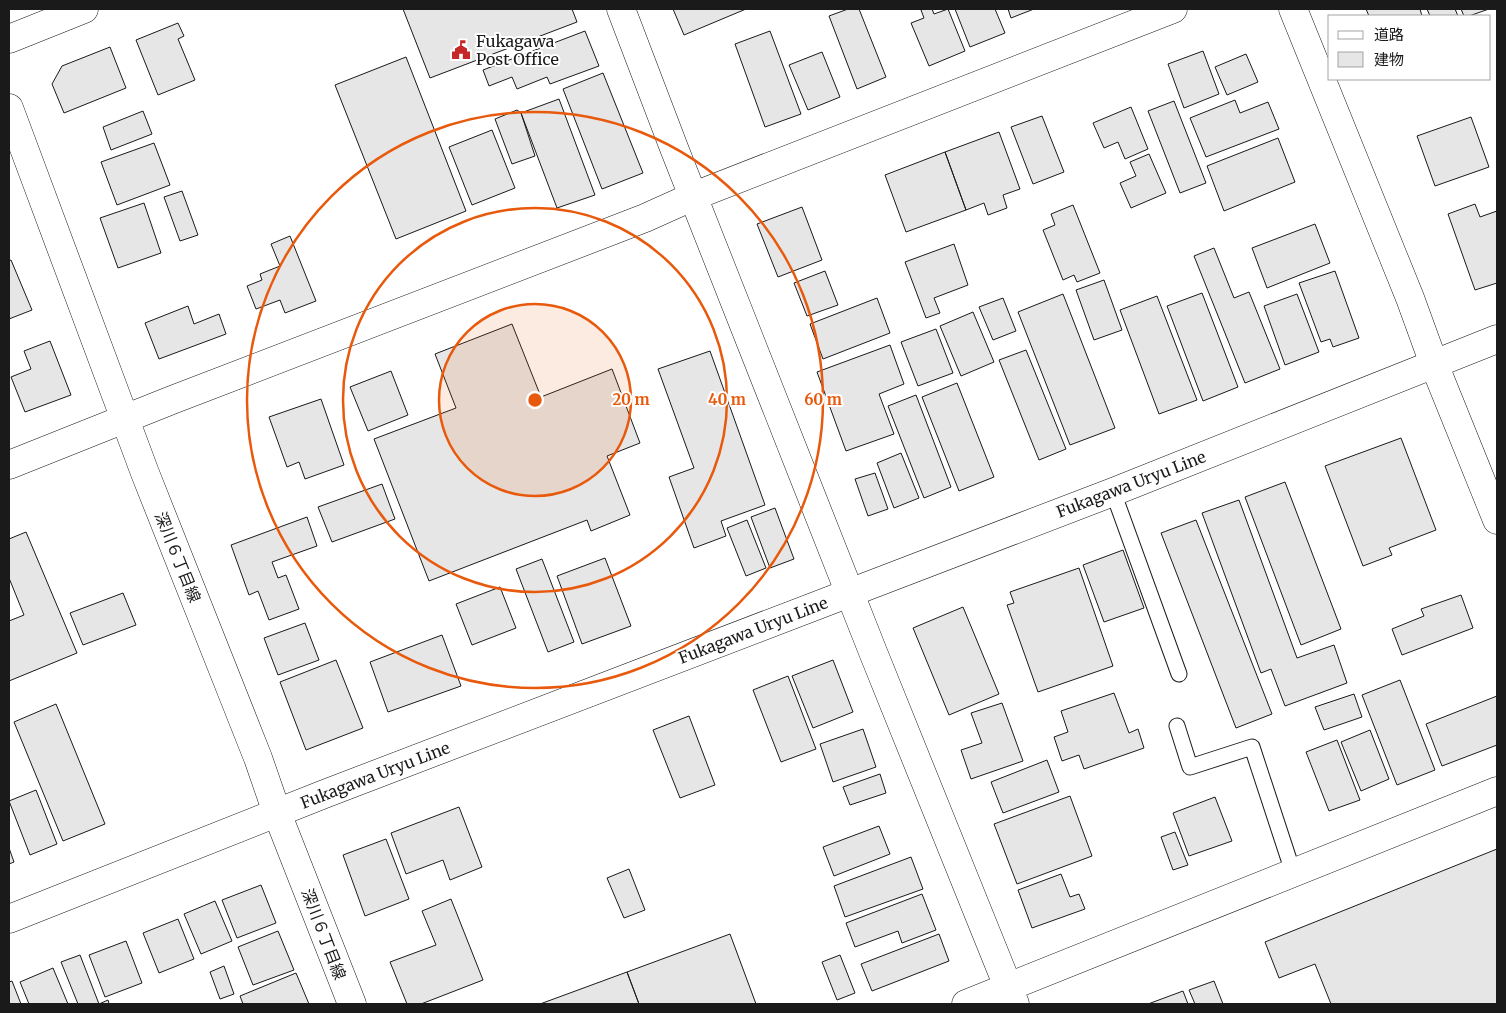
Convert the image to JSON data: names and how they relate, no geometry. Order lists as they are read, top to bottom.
{
  "streets": {
    "street": ["Fukagawa Uryu Line", "深川６丁目線"]
  },
  "crossings": [
    ["Fukagawa Uryu Line", "深川６丁目線"]
  ],
  "places": {
    "public building": ["Fukagawa Post Office"]
  },
  "legend": ["道路", "建物"],
  "rings": ["20 m", "40 m", "60 m"]
}
